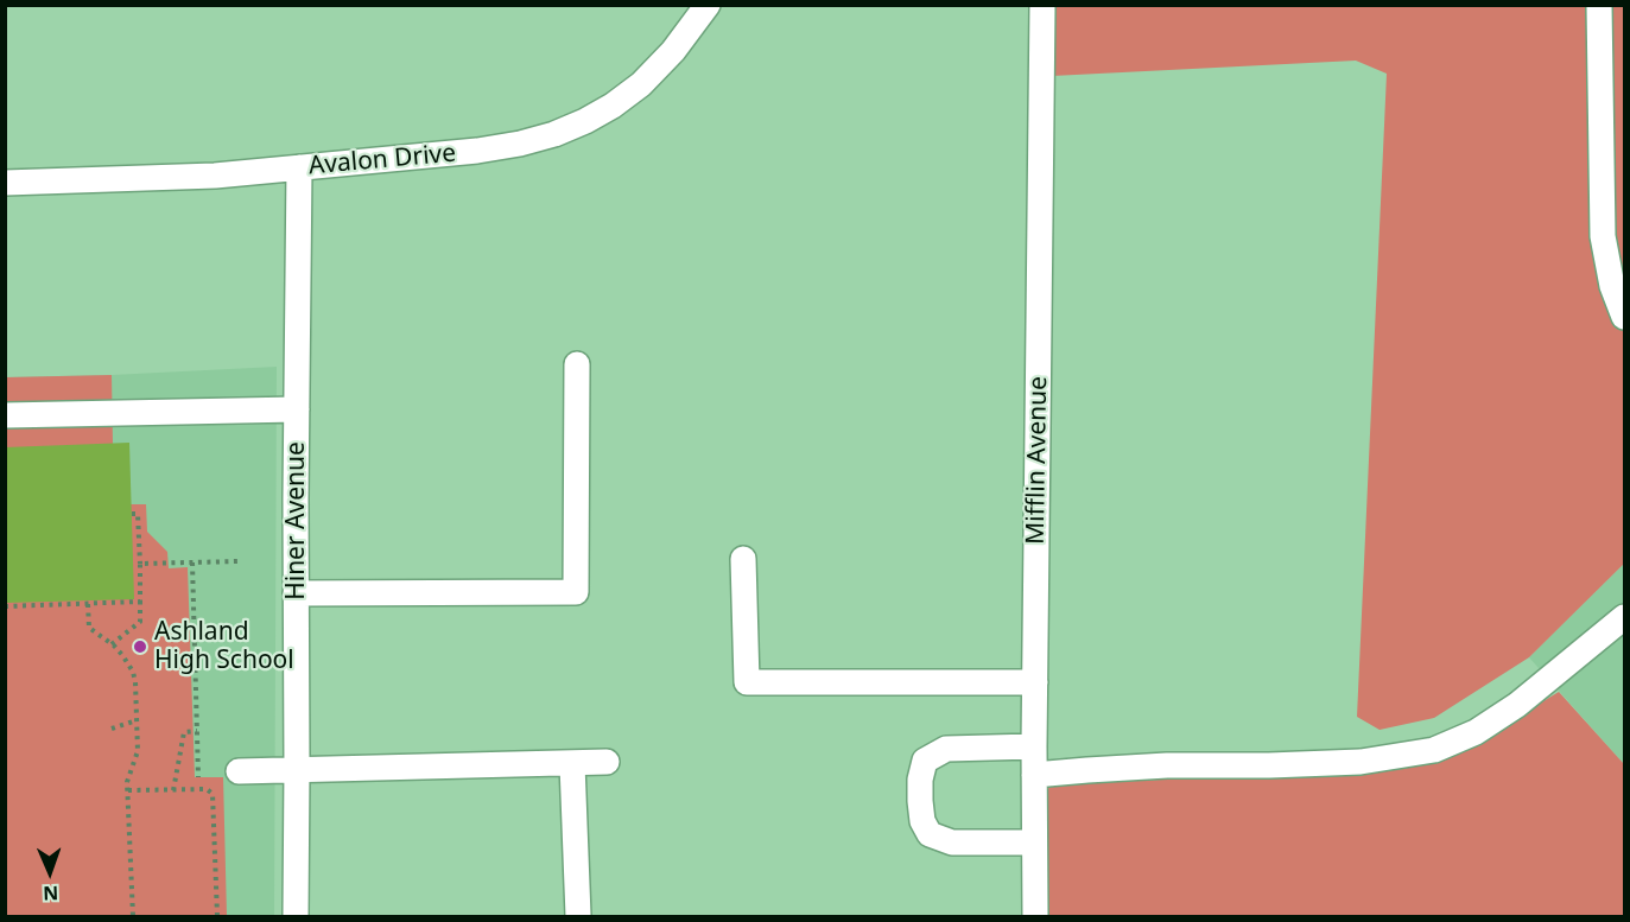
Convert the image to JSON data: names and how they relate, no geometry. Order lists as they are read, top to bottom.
{
  "streets": {
    "street": ["Avalon Drive", "Mifflin Avenue", "Hiner Avenue"]
  },
  "crossings": [
    ["Avalon Drive", "Hiner Avenue"]
  ],
  "places": ["Ashland High School"],
  "north": "bottom"
}
